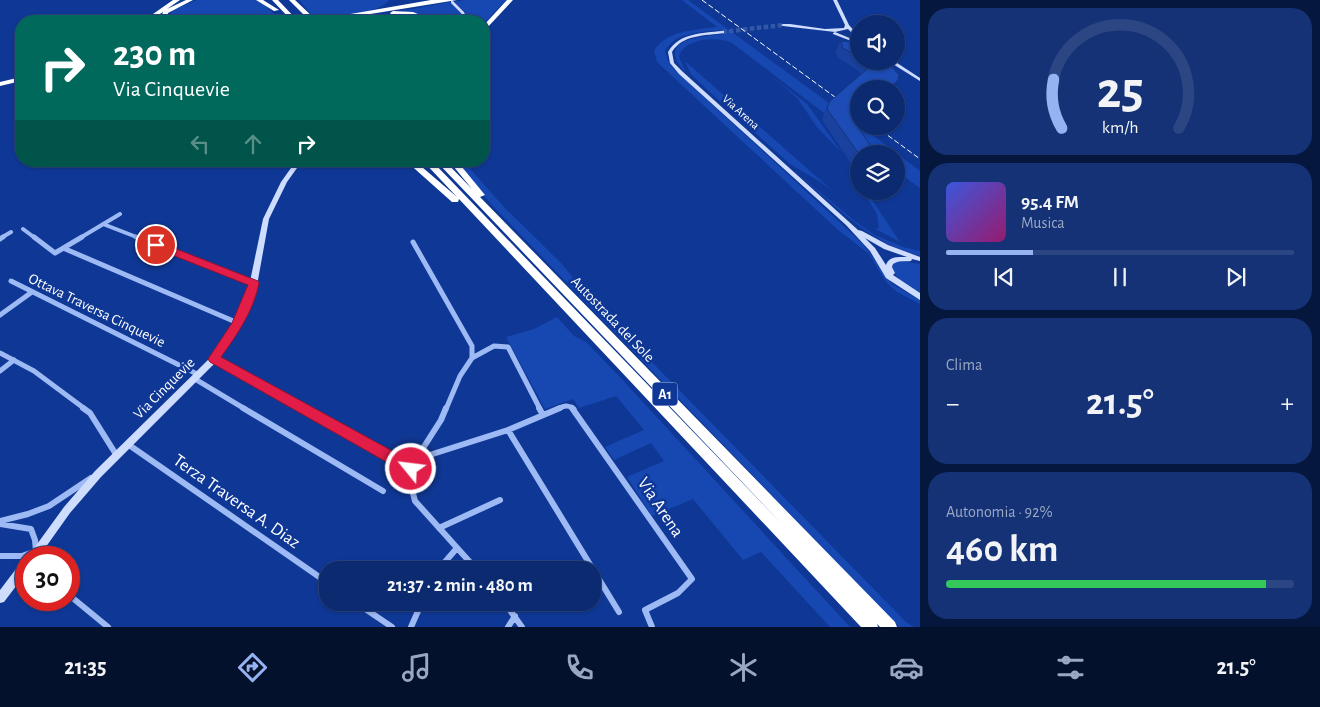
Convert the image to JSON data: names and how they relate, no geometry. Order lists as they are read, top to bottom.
{
  "streets": {
    "highway": ["Autostrada del Sole", "A1"],
    "street": [
      "Via Arena",
      "Ottava Traversa Cinquevie",
      "Via Cinquevie",
      "Terza Traversa A. Diaz"
    ]
  },
  "crossings": [
    ["Ottava Traversa Cinquevie", "Via Cinquevie"],
    ["Via Cinquevie", "Terza Traversa A. Diaz"]
  ],
  "page": {
    "turn": ["230 m", "Via Cinquevie"],
    "song": ["95.4 FM", "Musica"],
    "tile": [
      "Clima",
      ["Autonomia · 92%", "460 km"]
    ],
    "heat": ["−", "21.5°", "+"],
    "limit": "30",
    "trip": "21:37 · 2 min · 480 m",
    "tabs": ["21:35", "21.5°"],
    "gauge": ["25", "km/h"]
  }
}
